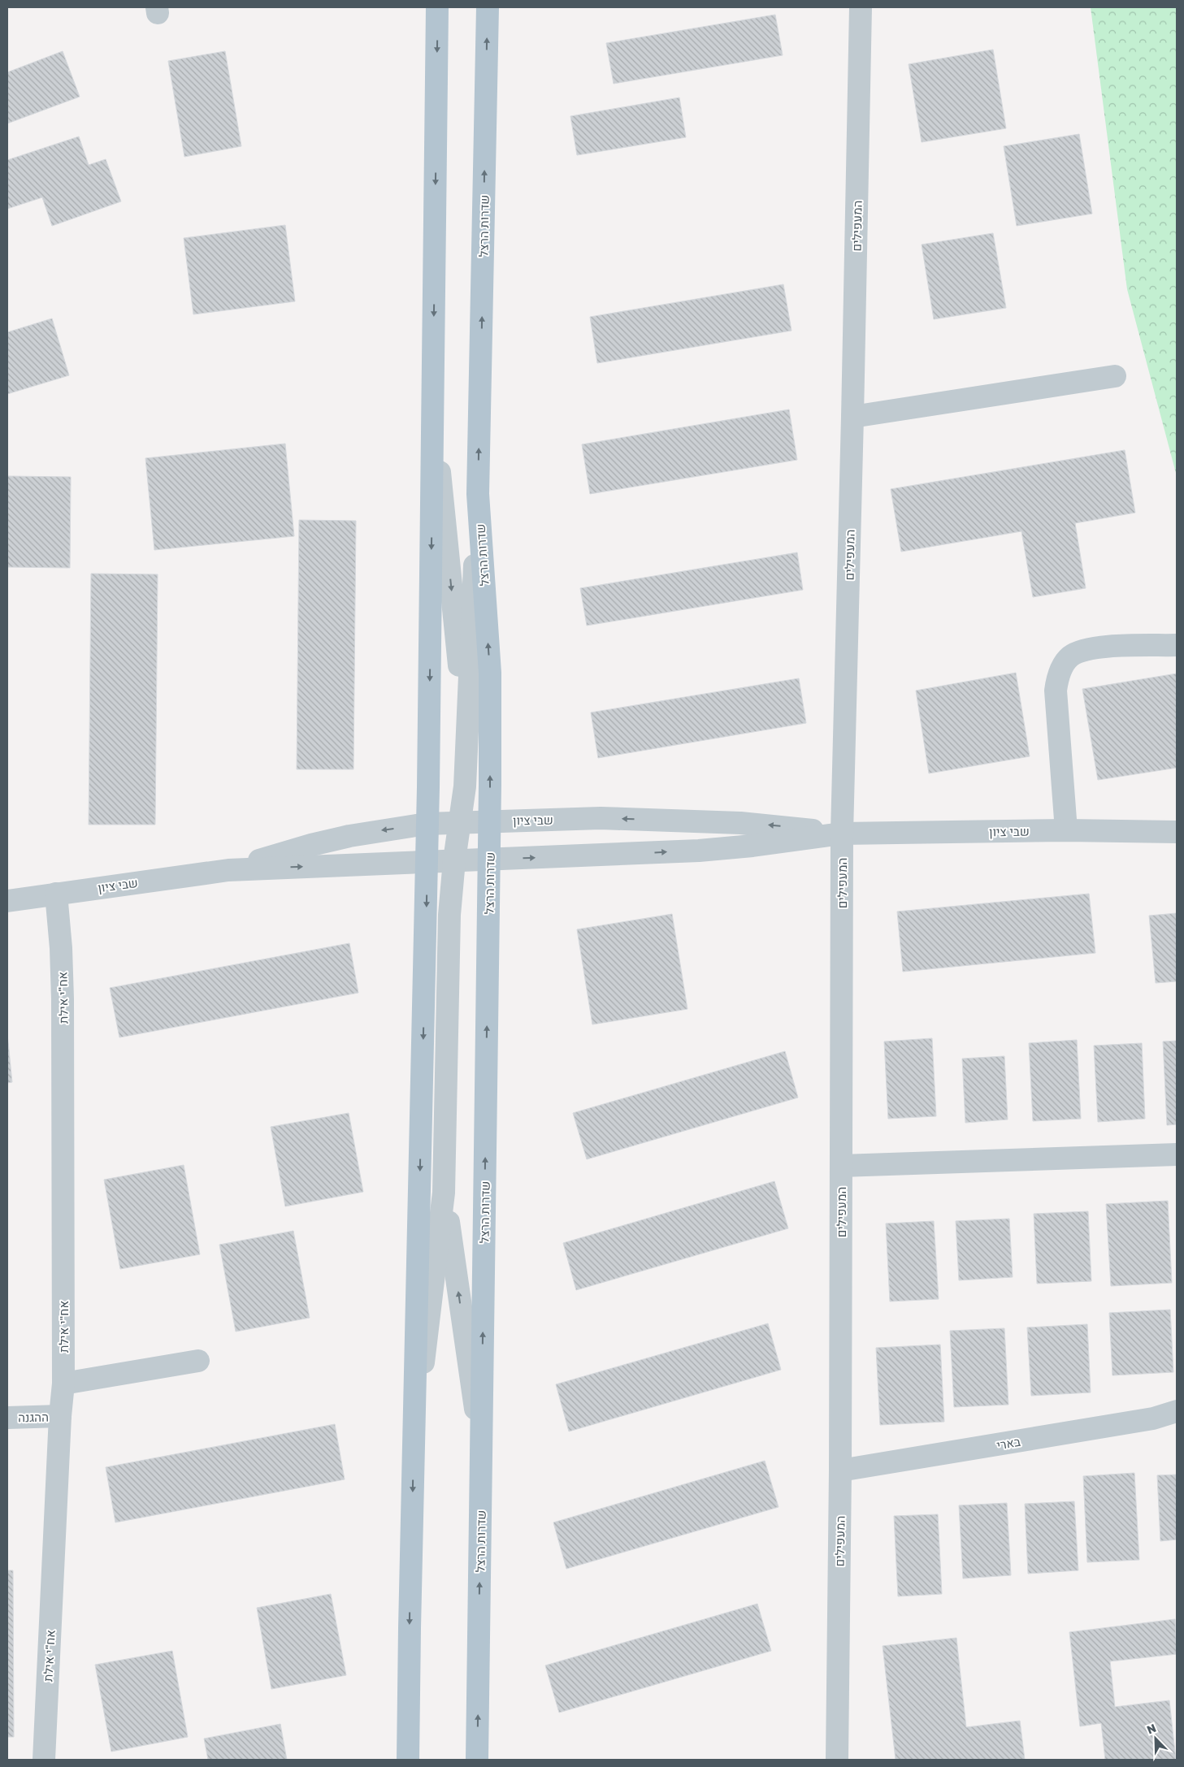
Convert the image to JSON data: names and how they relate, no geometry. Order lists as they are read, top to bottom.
{
  "streets": {
    "main road": ["שדרות הרצל"],
    "street": [
      "המעפילים",
      "שבי ציון",
      "אח\"י אילת",
      "ההגנה",
      "בארי"
    ]
  },
  "crossings": [
    ["שדרות הרצל", "שבי ציון"],
    ["המעפילים", "שבי ציון"],
    ["המעפילים", "בארי"],
    ["שבי ציון", "אח\"י אילת"],
    ["אח\"י אילת", "ההגנה"]
  ],
  "north": "top left"
}
